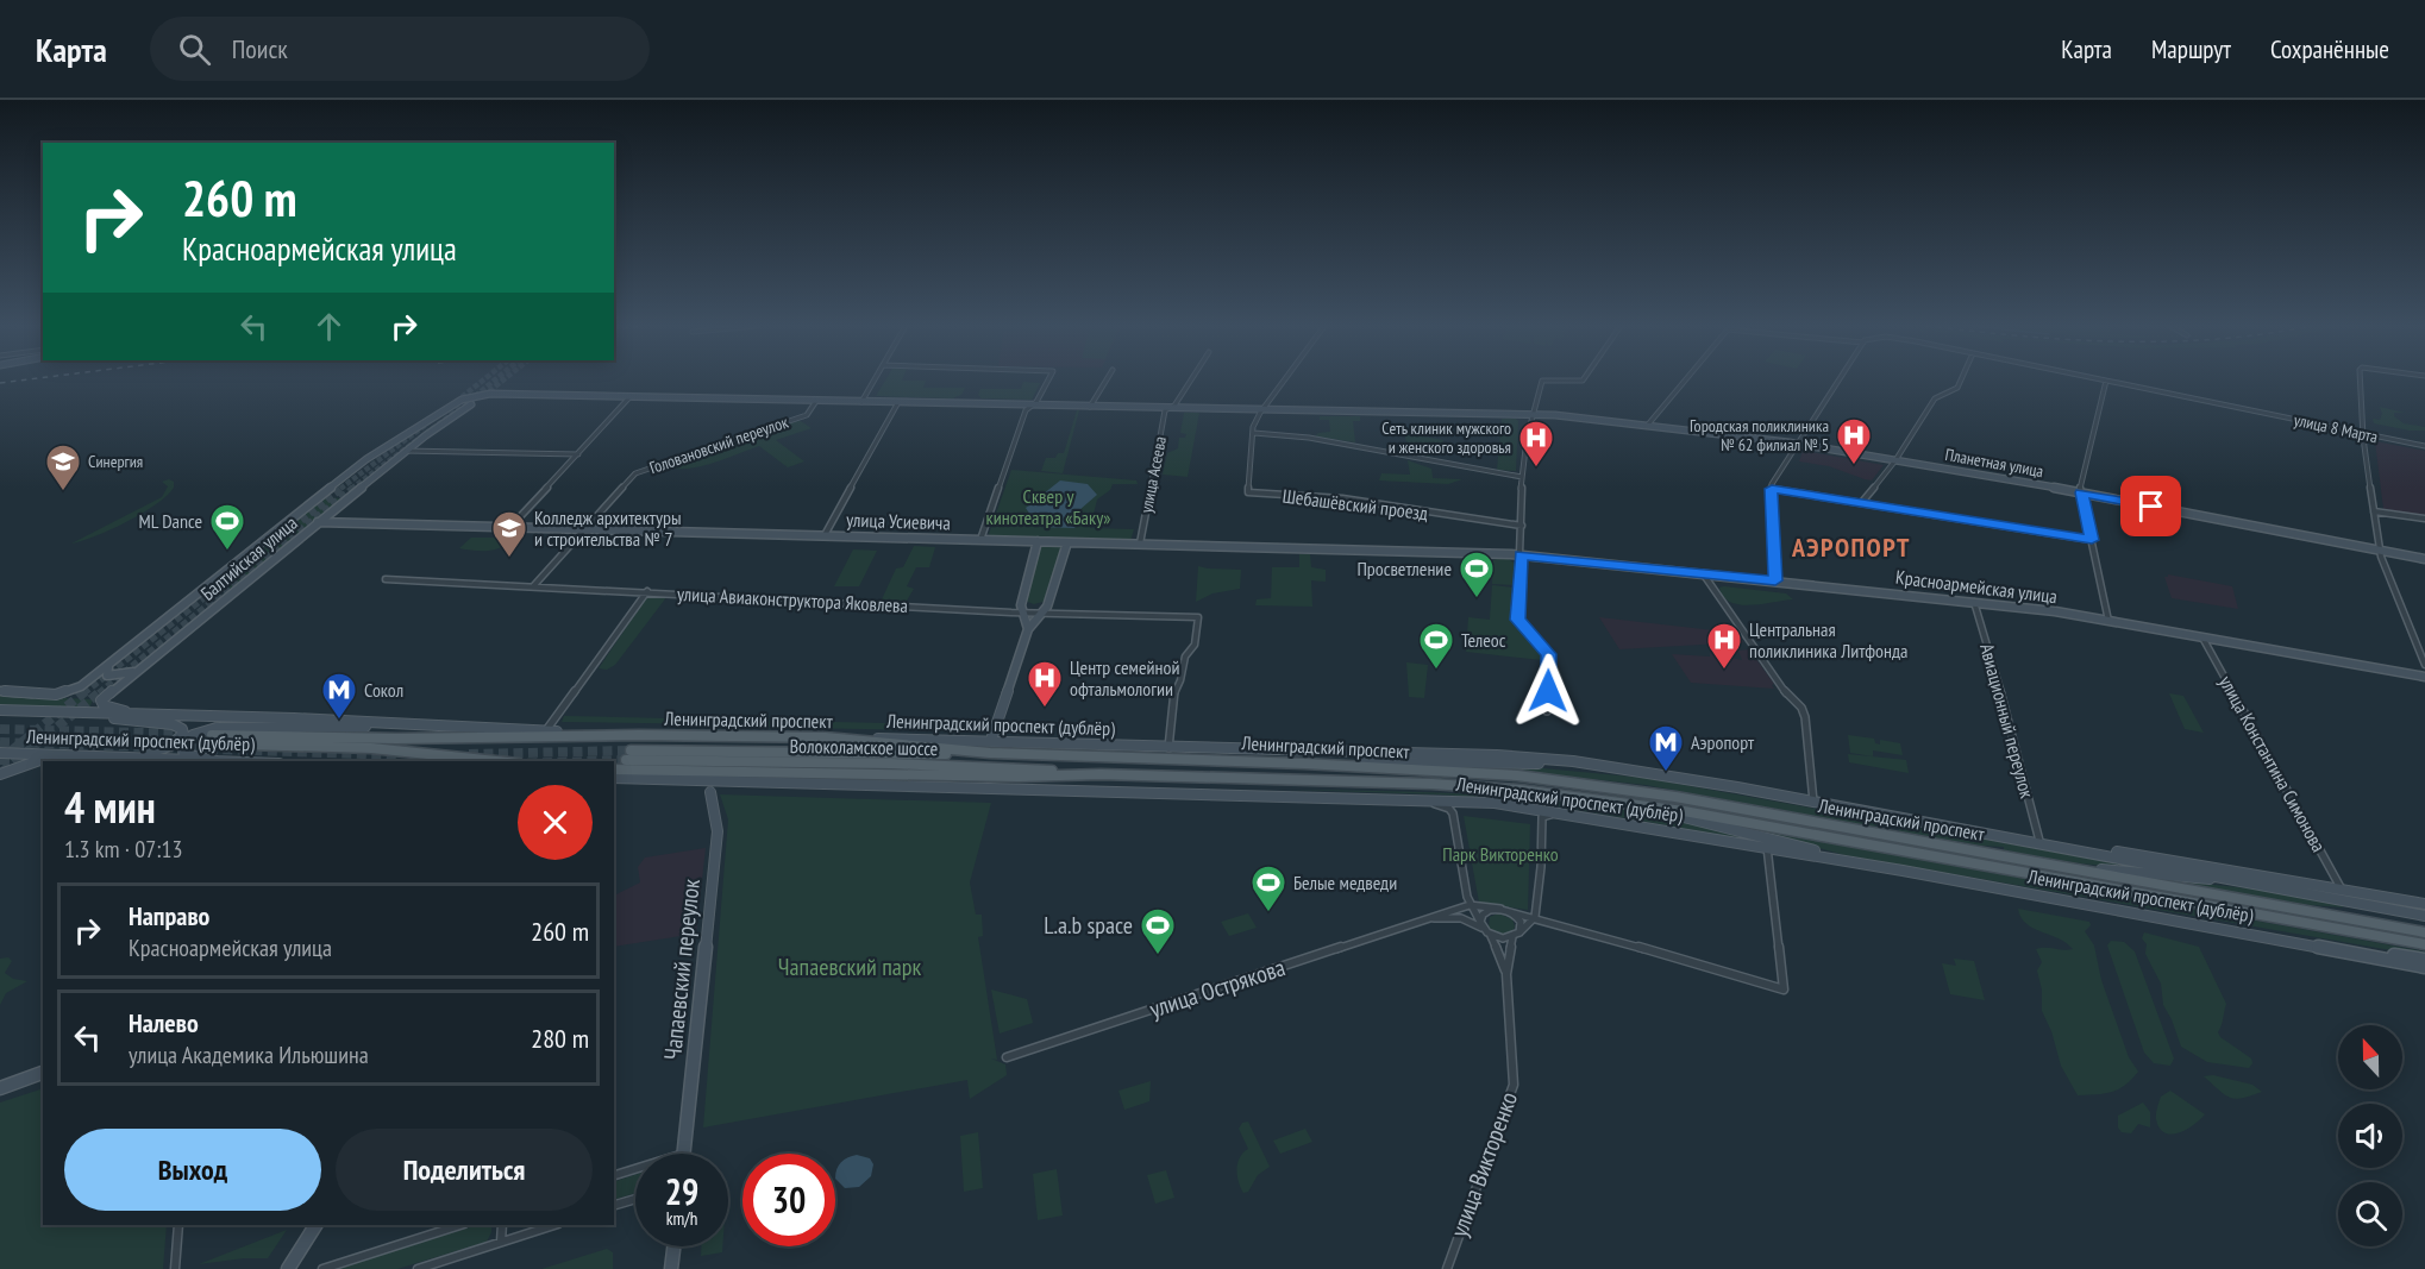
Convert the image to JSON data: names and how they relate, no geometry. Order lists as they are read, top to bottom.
{
  "streets": {
    "main road": ["Ленинградский проспект", "Волоколамское шоссе"],
    "street": [
      "улица 8 Марта",
      "Головановский переулок",
      "Планетная улица",
      "улица Асеева",
      "Шебашёвский проезд",
      "улица Усиевича",
      "Балтийская улица",
      "Красноармейская улица",
      "улица Авиаконструктора Яковлева",
      "Авиационный переулок",
      "Ленинградский проспект (дублёр)",
      "улица Константина Симонова",
      "Чапаевский переулок",
      "улица Острякова",
      "улица Викторенко"
    ]
  },
  "crossings": [
    ["Головановский переулок", "улица Усиевича"],
    ["Головановский переулок", "Балтийская улица"],
    ["Головановский переулок", "улица Авиаконструктора Яковлева"],
    ["Планетная улица", "улица Асеева"],
    ["Планетная улица", "Шебашёвский проезд"],
    ["Планетная улица", "Балтийская улица"],
    ["улица Асеева", "улица Усиевича"],
    ["улица Усиевича", "Балтийская улица"],
    ["улица Усиевича", "Красноармейская улица"],
    ["Балтийская улица", "Ленинградский проспект (дублёр)"],
    ["Красноармейская улица", "Авиационный переулок"],
    ["Красноармейская улица", "улица Константина Симонова"],
    ["улица Авиаконструктора Яковлева", "Ленинградский проспект (дублёр)"],
    ["Ленинградский проспект", "Ленинградский проспект (дублёр)"],
    ["Ленинградский проспект", "Волоколамское шоссе"],
    ["Авиационный переулок", "Ленинградский проспект (дублёр)"],
    ["Ленинградский проспект (дублёр)", "улица Константина Симонова"],
    ["улица Острякова", "улица Викторенко"]
  ],
  "districts": ["АЭРОПОРТ"],
  "parks": ["Сквер у кинотеатра «Баку»", "Парк Викторенко", "Чапаевский парк"],
  "places": {
    "hospital": [
      "Городская поликлиника № 62 филиал № 5",
      "Сеть клиник мужского и женского здоровья",
      "Центральная поликлиника Литфонда",
      "Центр семейной офтальмологии"
    ],
    "school or university": ["Синергия", "Колледж архитектуры и строительства № 7"],
    "sports": [
      "ML Dance",
      "Просветление",
      "Телеос",
      "Белые медведи",
      "L.a.b space"
    ],
    "metro station": ["Сокол", "Аэропорт"]
  },
  "north": "top",
  "page": {
    "header": "Карта",
    "search": "Поиск",
    "nav": ["Карта", "Маршрут", "Сохранённые"],
    "turn": ["260 m", "Красноармейская улица"],
    "heading": ["4 мин", "1.3 km · 07:13"],
    "list": [
      {
        "name": "Направо",
        "note": "Красноармейская улица",
        "value": "260 m"
      },
      {
        "name": "Налево",
        "note": "улица Академика Ильюшина",
        "value": "280 m"
      }
    ],
    "buttons": ["Выход", "Поделиться"],
    "speed": "29 km/h",
    "limit": "30"
  }
}
